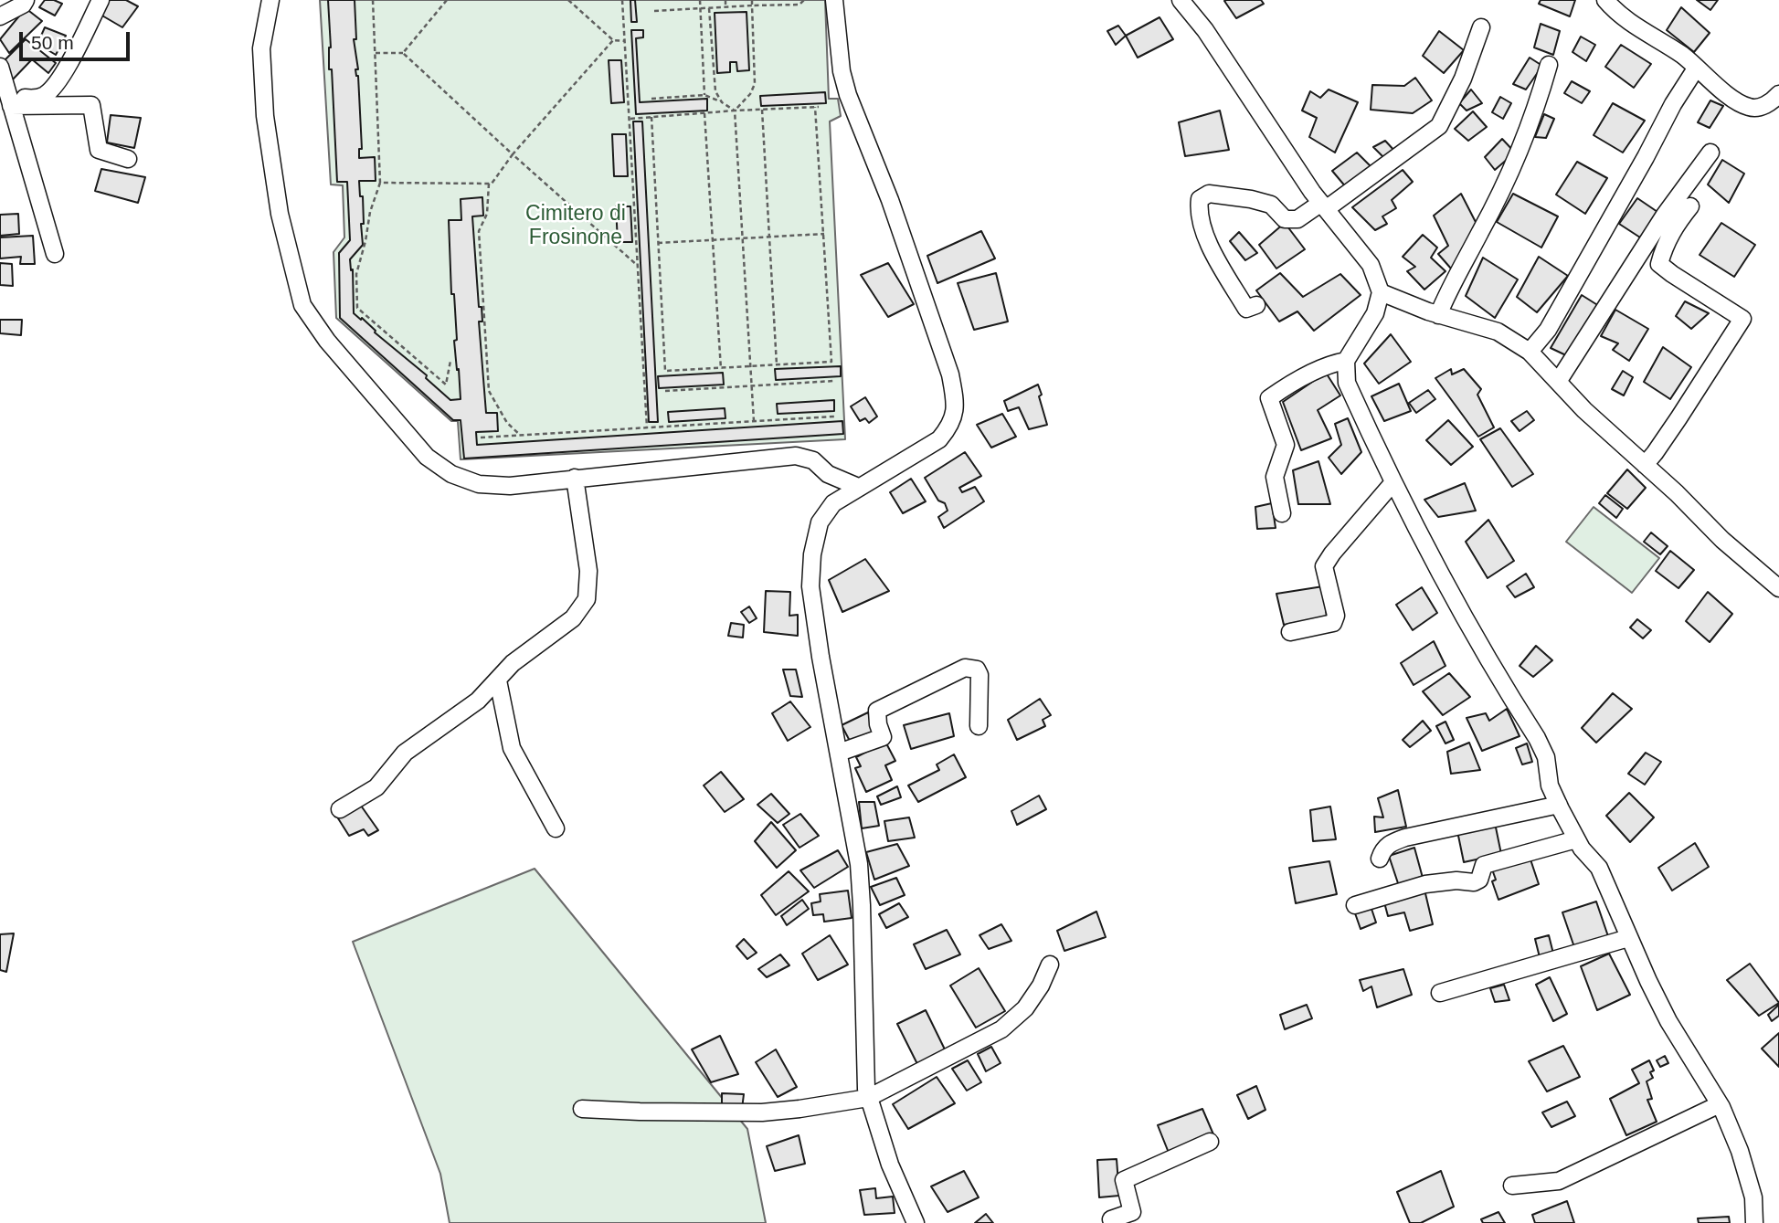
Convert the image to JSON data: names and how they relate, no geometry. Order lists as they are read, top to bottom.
{
  "parks": ["Cimitero di Frosinone"],
  "scale_bar": "50 m"
}
